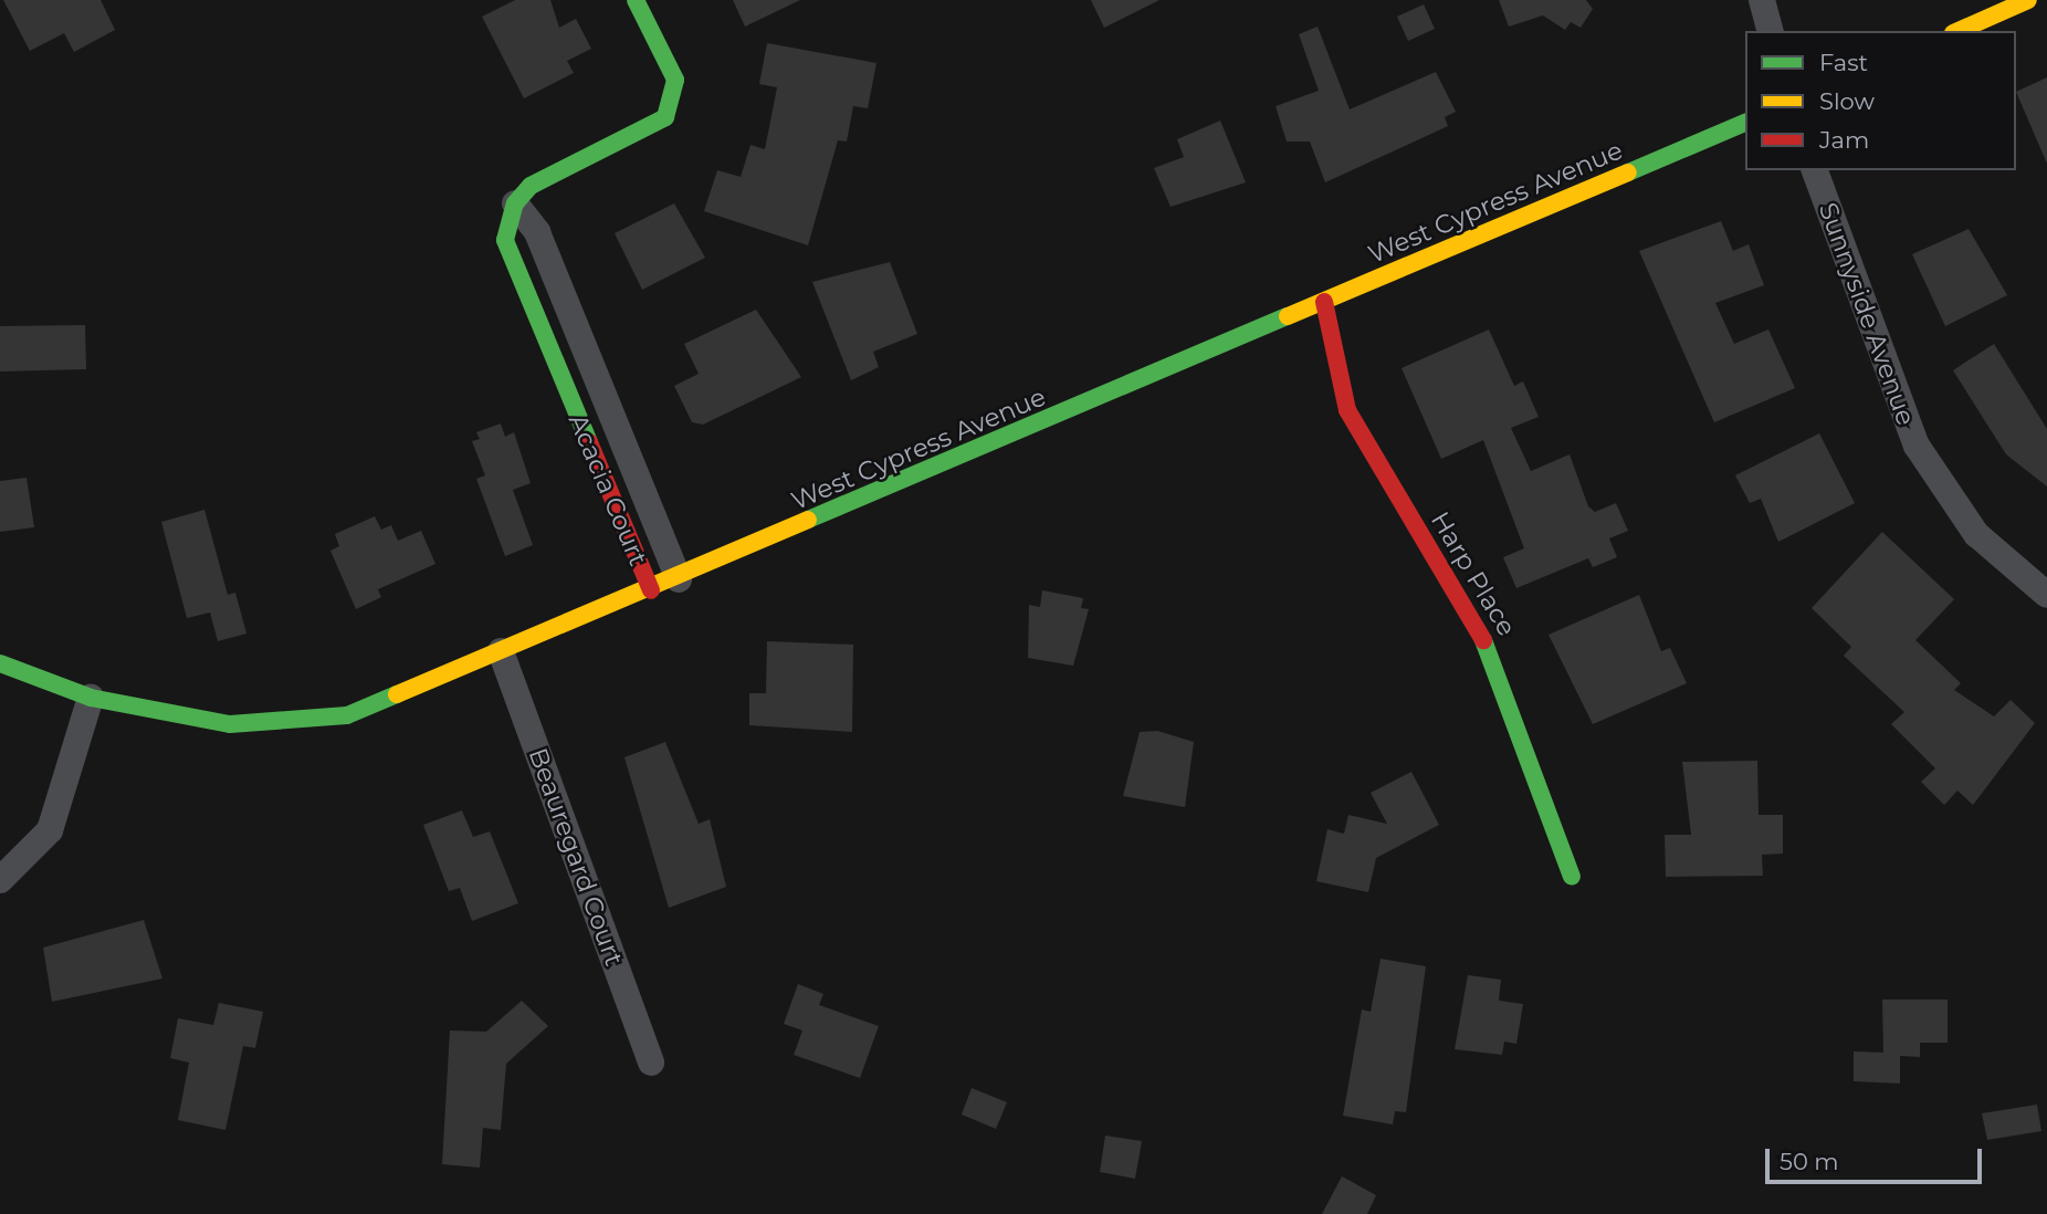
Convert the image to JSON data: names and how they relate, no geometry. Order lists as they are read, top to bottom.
{
  "streets": {
    "main road": ["West Cypress Avenue", "Acacia Court", "Harp Place"],
    "street": ["Sunnyside Avenue", "Beauregard Court"]
  },
  "crossings": [
    ["West Cypress Avenue", "Acacia Court"],
    ["West Cypress Avenue", "Harp Place"],
    ["West Cypress Avenue", "Beauregard Court"]
  ],
  "legend": ["Fast", "Slow", "Jam"],
  "scale_bar": "50 m"
}
